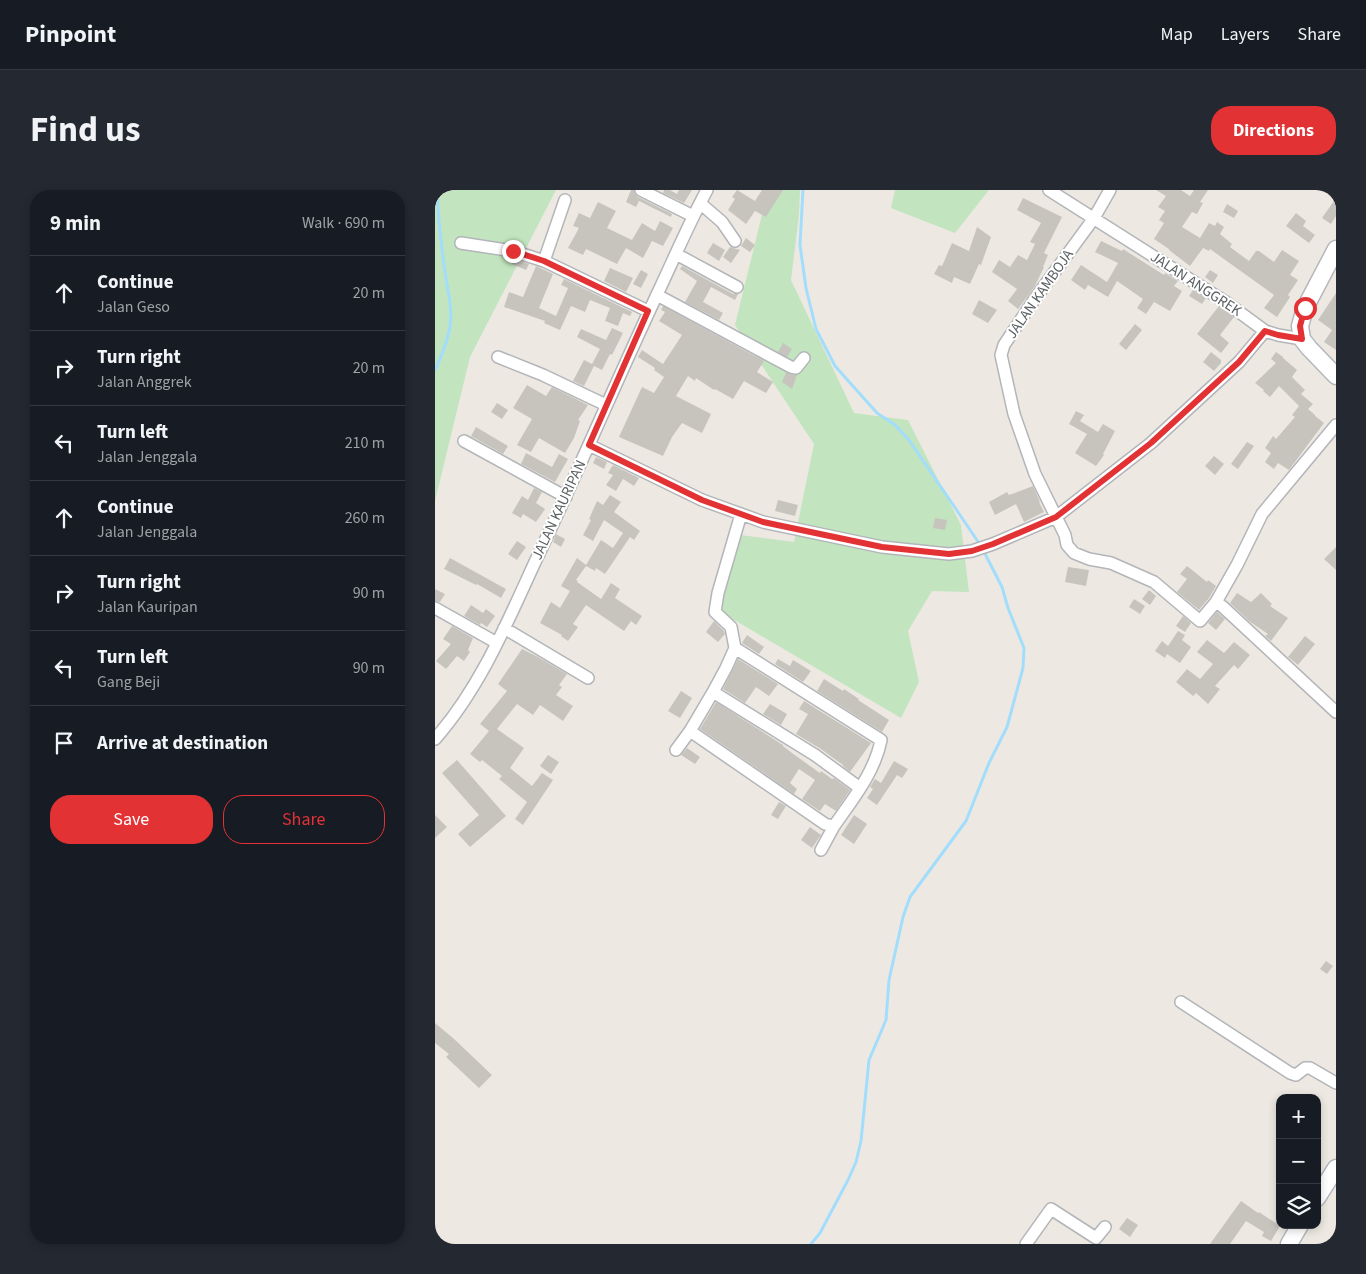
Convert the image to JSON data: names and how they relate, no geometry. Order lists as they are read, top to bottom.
{
  "streets": {
    "street": ["JALAN ANGGREK", "JALAN KAMBOJA", "JALAN KAURIPAN"]
  },
  "crossings": [
    ["JALAN ANGGREK", "JALAN KAMBOJA"]
  ],
  "page": {
    "header": "Pinpoint",
    "nav": ["Map", "Layers", "Share"],
    "title": "Find us",
    "buttons": [
      "Directions",
      ["Save", "Share"]
    ],
    "heading": ["9 min", "Walk · 690 m"],
    "list": [
      ["Continue", "Jalan Geso", "20 m"],
      ["Turn right", "Jalan Anggrek", "20 m"],
      ["Turn left", "Jalan Jenggala", "210 m"],
      ["Continue", "Jalan Jenggala", "260 m"],
      ["Turn right", "Jalan Kauripan", "90 m"],
      ["Turn left", "Gang Beji", "90 m"],
      "Arrive at destination"
    ],
    "map_buttons": ["+", "−"]
  }
}
